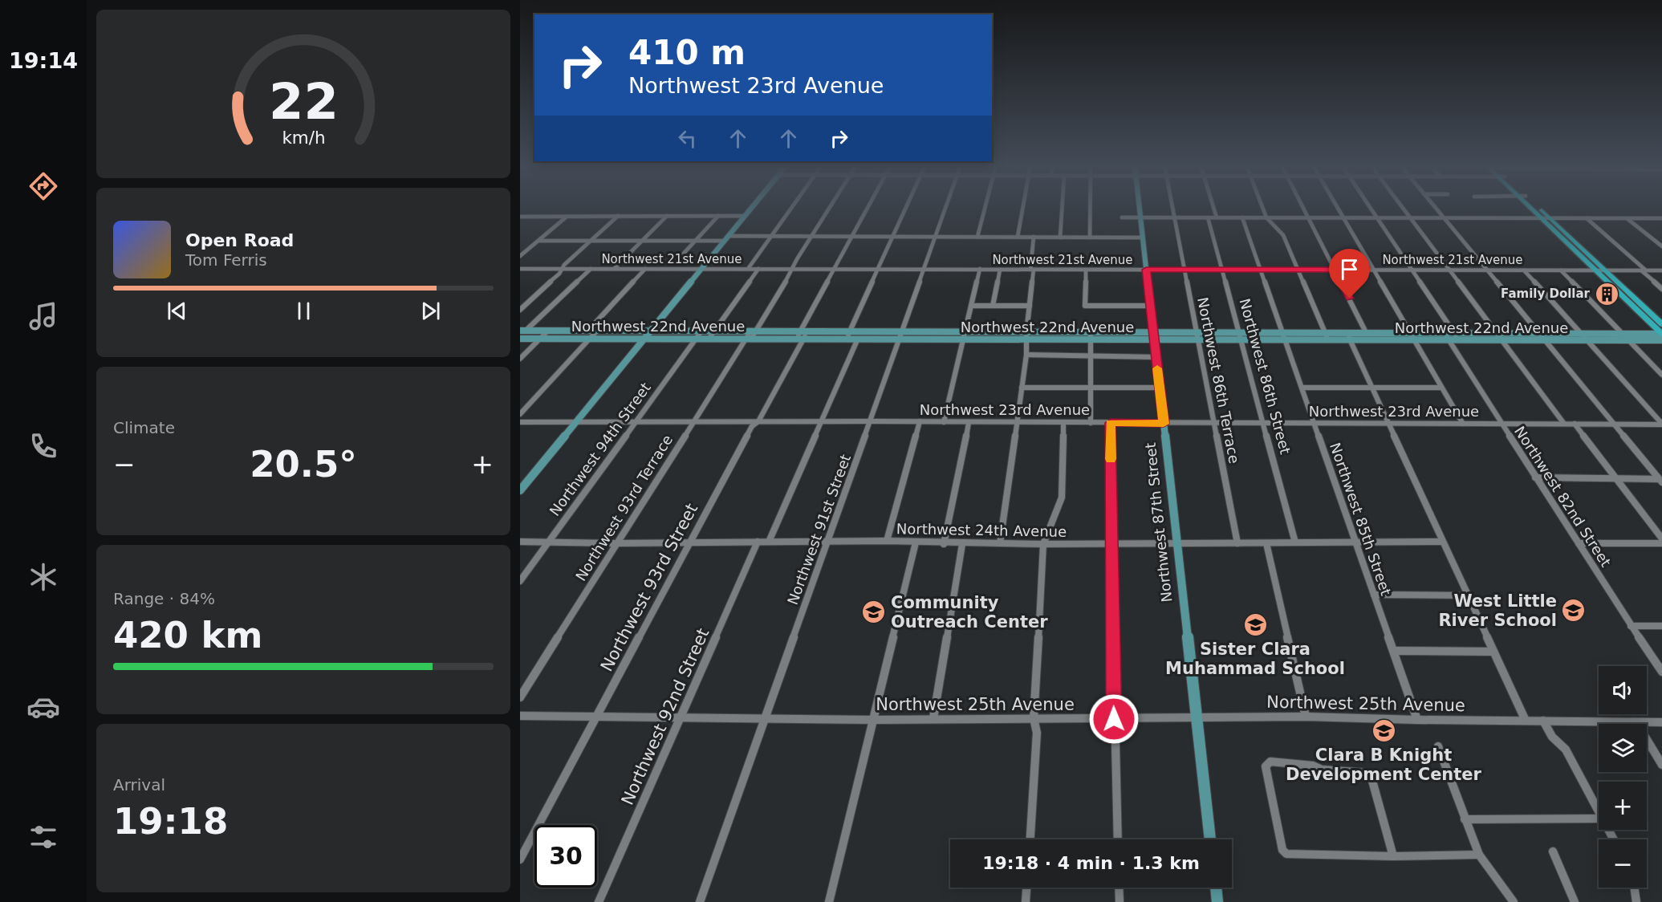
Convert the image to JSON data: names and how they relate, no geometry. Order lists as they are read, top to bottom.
{
  "streets": {
    "main road": ["Northwest 22nd Avenue", "Northwest 87th Street"],
    "street": [
      "Northwest 21st Avenue",
      "Northwest 86th Street",
      "Northwest 86th Terrace",
      "Northwest 23rd Avenue",
      "Northwest 94th Street",
      "Northwest 82nd Street",
      "Northwest 93rd Terrace",
      "Northwest 85th Street",
      "Northwest 91st Street",
      "Northwest 24th Avenue",
      "Northwest 93rd Street",
      "Northwest 25th Avenue",
      "Northwest 92nd Street"
    ]
  },
  "crossings": [
    ["Northwest 21st Avenue", "Northwest 86th Street"],
    ["Northwest 21st Avenue", "Northwest 86th Terrace"],
    ["Northwest 21st Avenue", "Northwest 93rd Terrace"],
    ["Northwest 21st Avenue", "Northwest 85th Street"],
    ["Northwest 21st Avenue", "Northwest 87th Street"],
    ["Northwest 21st Avenue", "Northwest 91st Street"],
    ["Northwest 21st Avenue", "Northwest 93rd Street"],
    ["Northwest 22nd Avenue", "Northwest 86th Street"],
    ["Northwest 22nd Avenue", "Northwest 86th Terrace"],
    ["Northwest 22nd Avenue", "Northwest 94th Street"],
    ["Northwest 22nd Avenue", "Northwest 82nd Street"],
    ["Northwest 22nd Avenue", "Northwest 93rd Terrace"],
    ["Northwest 22nd Avenue", "Northwest 85th Street"],
    ["Northwest 22nd Avenue", "Northwest 87th Street"],
    ["Northwest 22nd Avenue", "Northwest 91st Street"],
    ["Northwest 22nd Avenue", "Northwest 93rd Street"],
    ["Northwest 86th Street", "Northwest 23rd Avenue"],
    ["Northwest 86th Street", "Northwest 24th Avenue"],
    ["Northwest 86th Terrace", "Northwest 23rd Avenue"],
    ["Northwest 86th Terrace", "Northwest 24th Avenue"],
    ["Northwest 23rd Avenue", "Northwest 94th Street"],
    ["Northwest 23rd Avenue", "Northwest 82nd Street"],
    ["Northwest 23rd Avenue", "Northwest 93rd Terrace"],
    ["Northwest 23rd Avenue", "Northwest 85th Street"],
    ["Northwest 23rd Avenue", "Northwest 87th Street"],
    ["Northwest 23rd Avenue", "Northwest 91st Street"],
    ["Northwest 23rd Avenue", "Northwest 93rd Street"],
    ["Northwest 94th Street", "Northwest 24th Avenue"],
    ["Northwest 93rd Terrace", "Northwest 24th Avenue"],
    ["Northwest 85th Street", "Northwest 24th Avenue"],
    ["Northwest 85th Street", "Northwest 25th Avenue"],
    ["Northwest 87th Street", "Northwest 24th Avenue"],
    ["Northwest 87th Street", "Northwest 25th Avenue"],
    ["Northwest 91st Street", "Northwest 24th Avenue"],
    ["Northwest 91st Street", "Northwest 25th Avenue"],
    ["Northwest 24th Avenue", "Northwest 93rd Street"],
    ["Northwest 24th Avenue", "Northwest 92nd Street"],
    ["Northwest 93rd Street", "Northwest 25th Avenue"],
    ["Northwest 25th Avenue", "Northwest 92nd Street"]
  ],
  "places": {
    "building": ["Family Dollar"],
    "school or university": [
      "West Little River School",
      "Community Outreach Center",
      "Sister Clara Muhammad School",
      "Clara B Knight Development Center"
    ]
  },
  "page": {
    "tabs": "19:14",
    "turn": ["410 m", "Northwest 23rd Avenue"],
    "song": ["Open Road", "Tom Ferris"],
    "tile": [
      "Climate",
      ["Range · 84%", "420 km"],
      ["Arrival", "19:18"]
    ],
    "heat": ["−", "20.5°", "+"],
    "map_buttons": ["+", "−"],
    "limit": "30",
    "trip": "19:18 · 4 min · 1.3 km",
    "gauge": ["22", "km/h"]
  }
}
